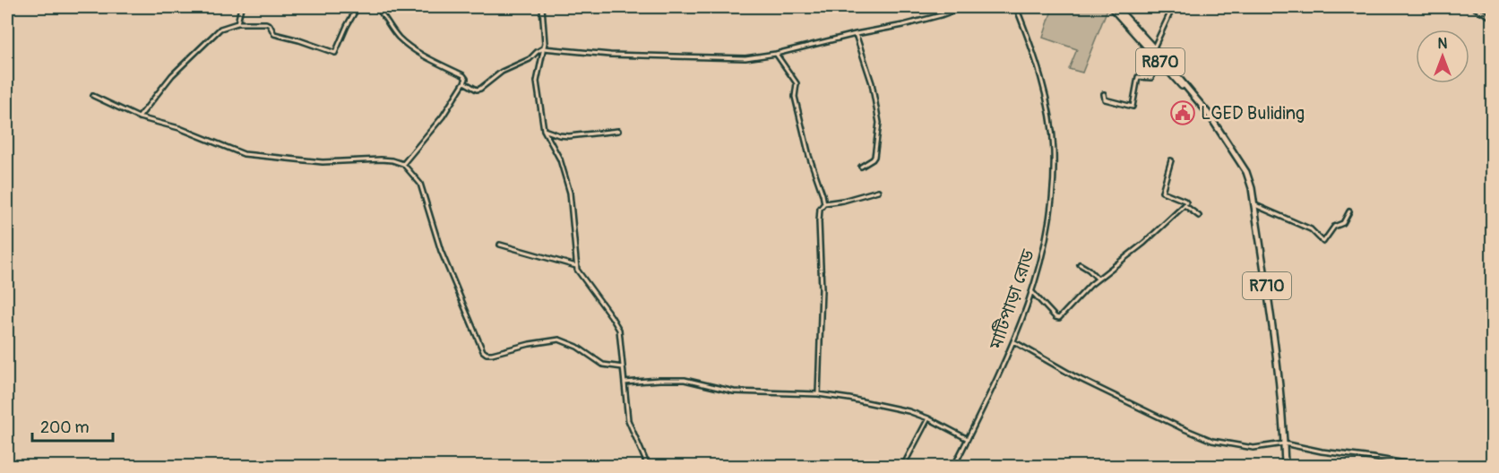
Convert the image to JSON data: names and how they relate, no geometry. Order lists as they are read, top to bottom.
{
  "streets": {
    "main road": ["R870", "R710"],
    "street": ["মাটিপাড়া রোড"]
  },
  "crossings": [
    ["R870", "R710"]
  ],
  "places": {
    "public building": ["LGED Buliding"]
  },
  "scale_bar": "200 m",
  "north": "top"
}
